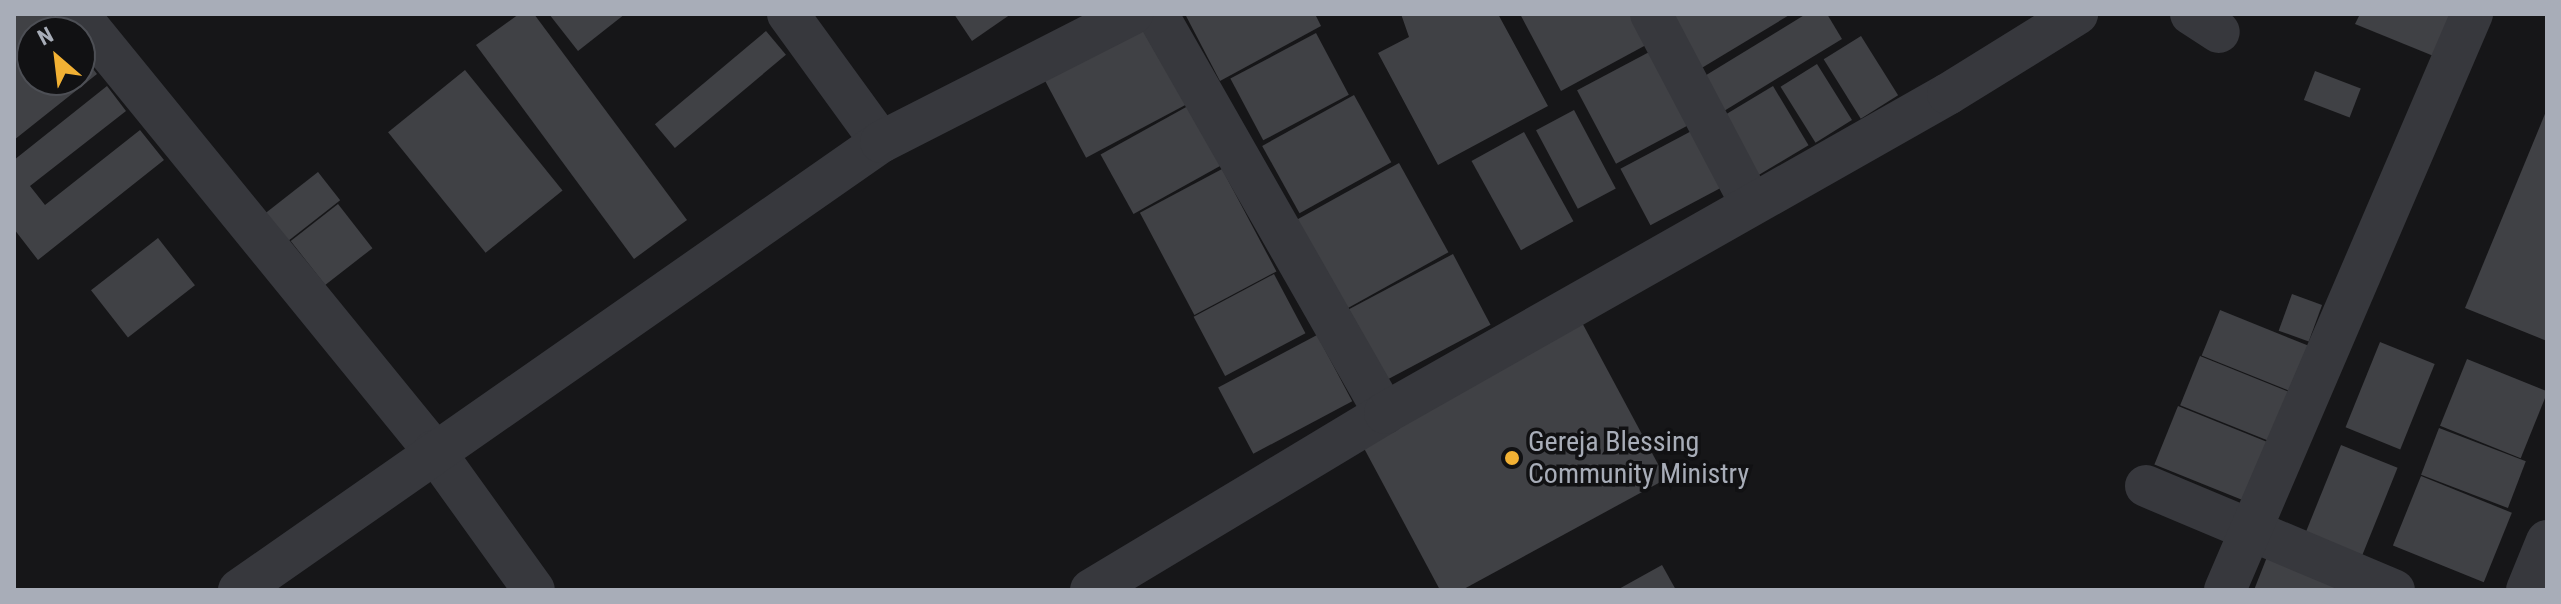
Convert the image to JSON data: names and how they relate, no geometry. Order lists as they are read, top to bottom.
{
  "places": ["Gereja Blessing Community Ministry"],
  "north": "top left"
}
